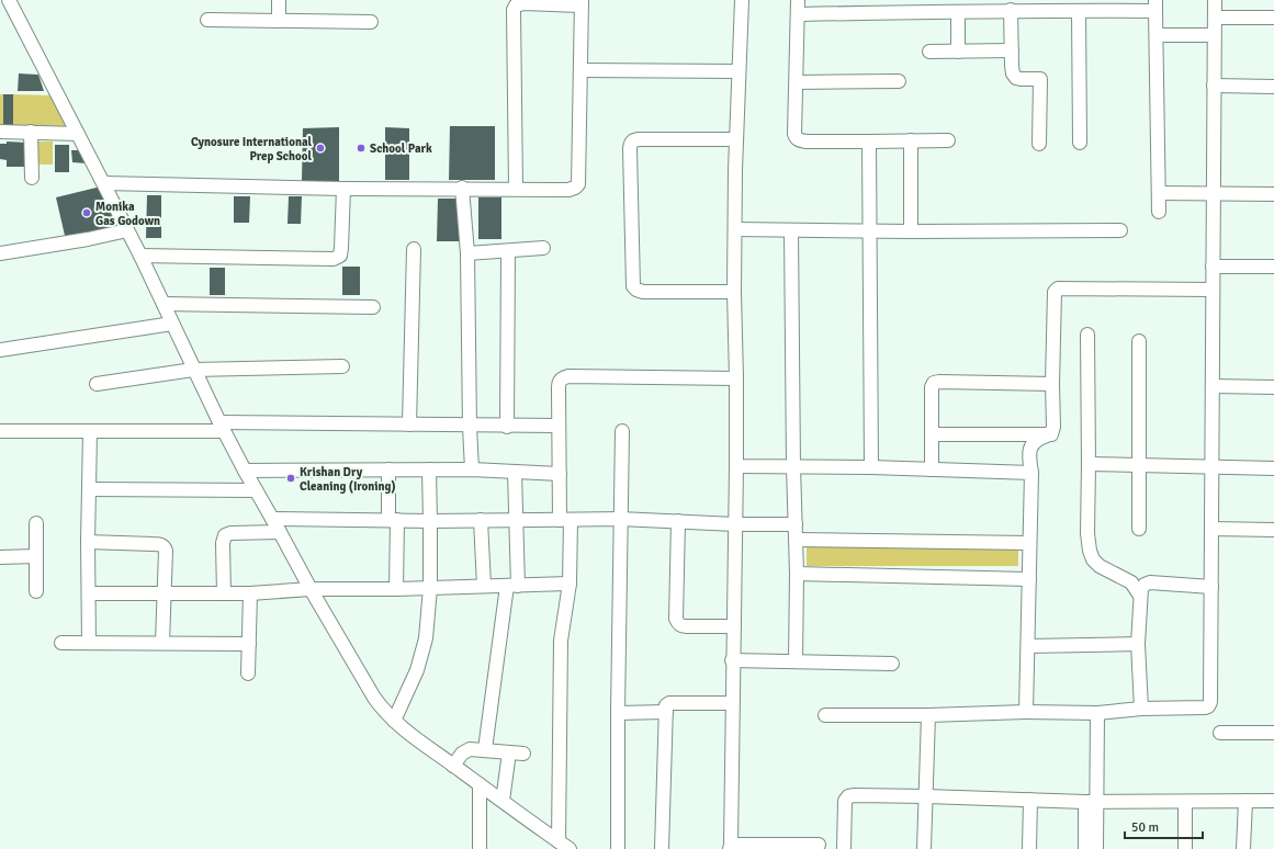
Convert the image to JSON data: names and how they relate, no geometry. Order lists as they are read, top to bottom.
{
  "places": [
    "Cynosure International Prep School",
    "School Park",
    "Monika Gas Godown",
    "Krishan Dry Cleaning (Ironing)"
  ],
  "scale_bar": "50 m"
}
